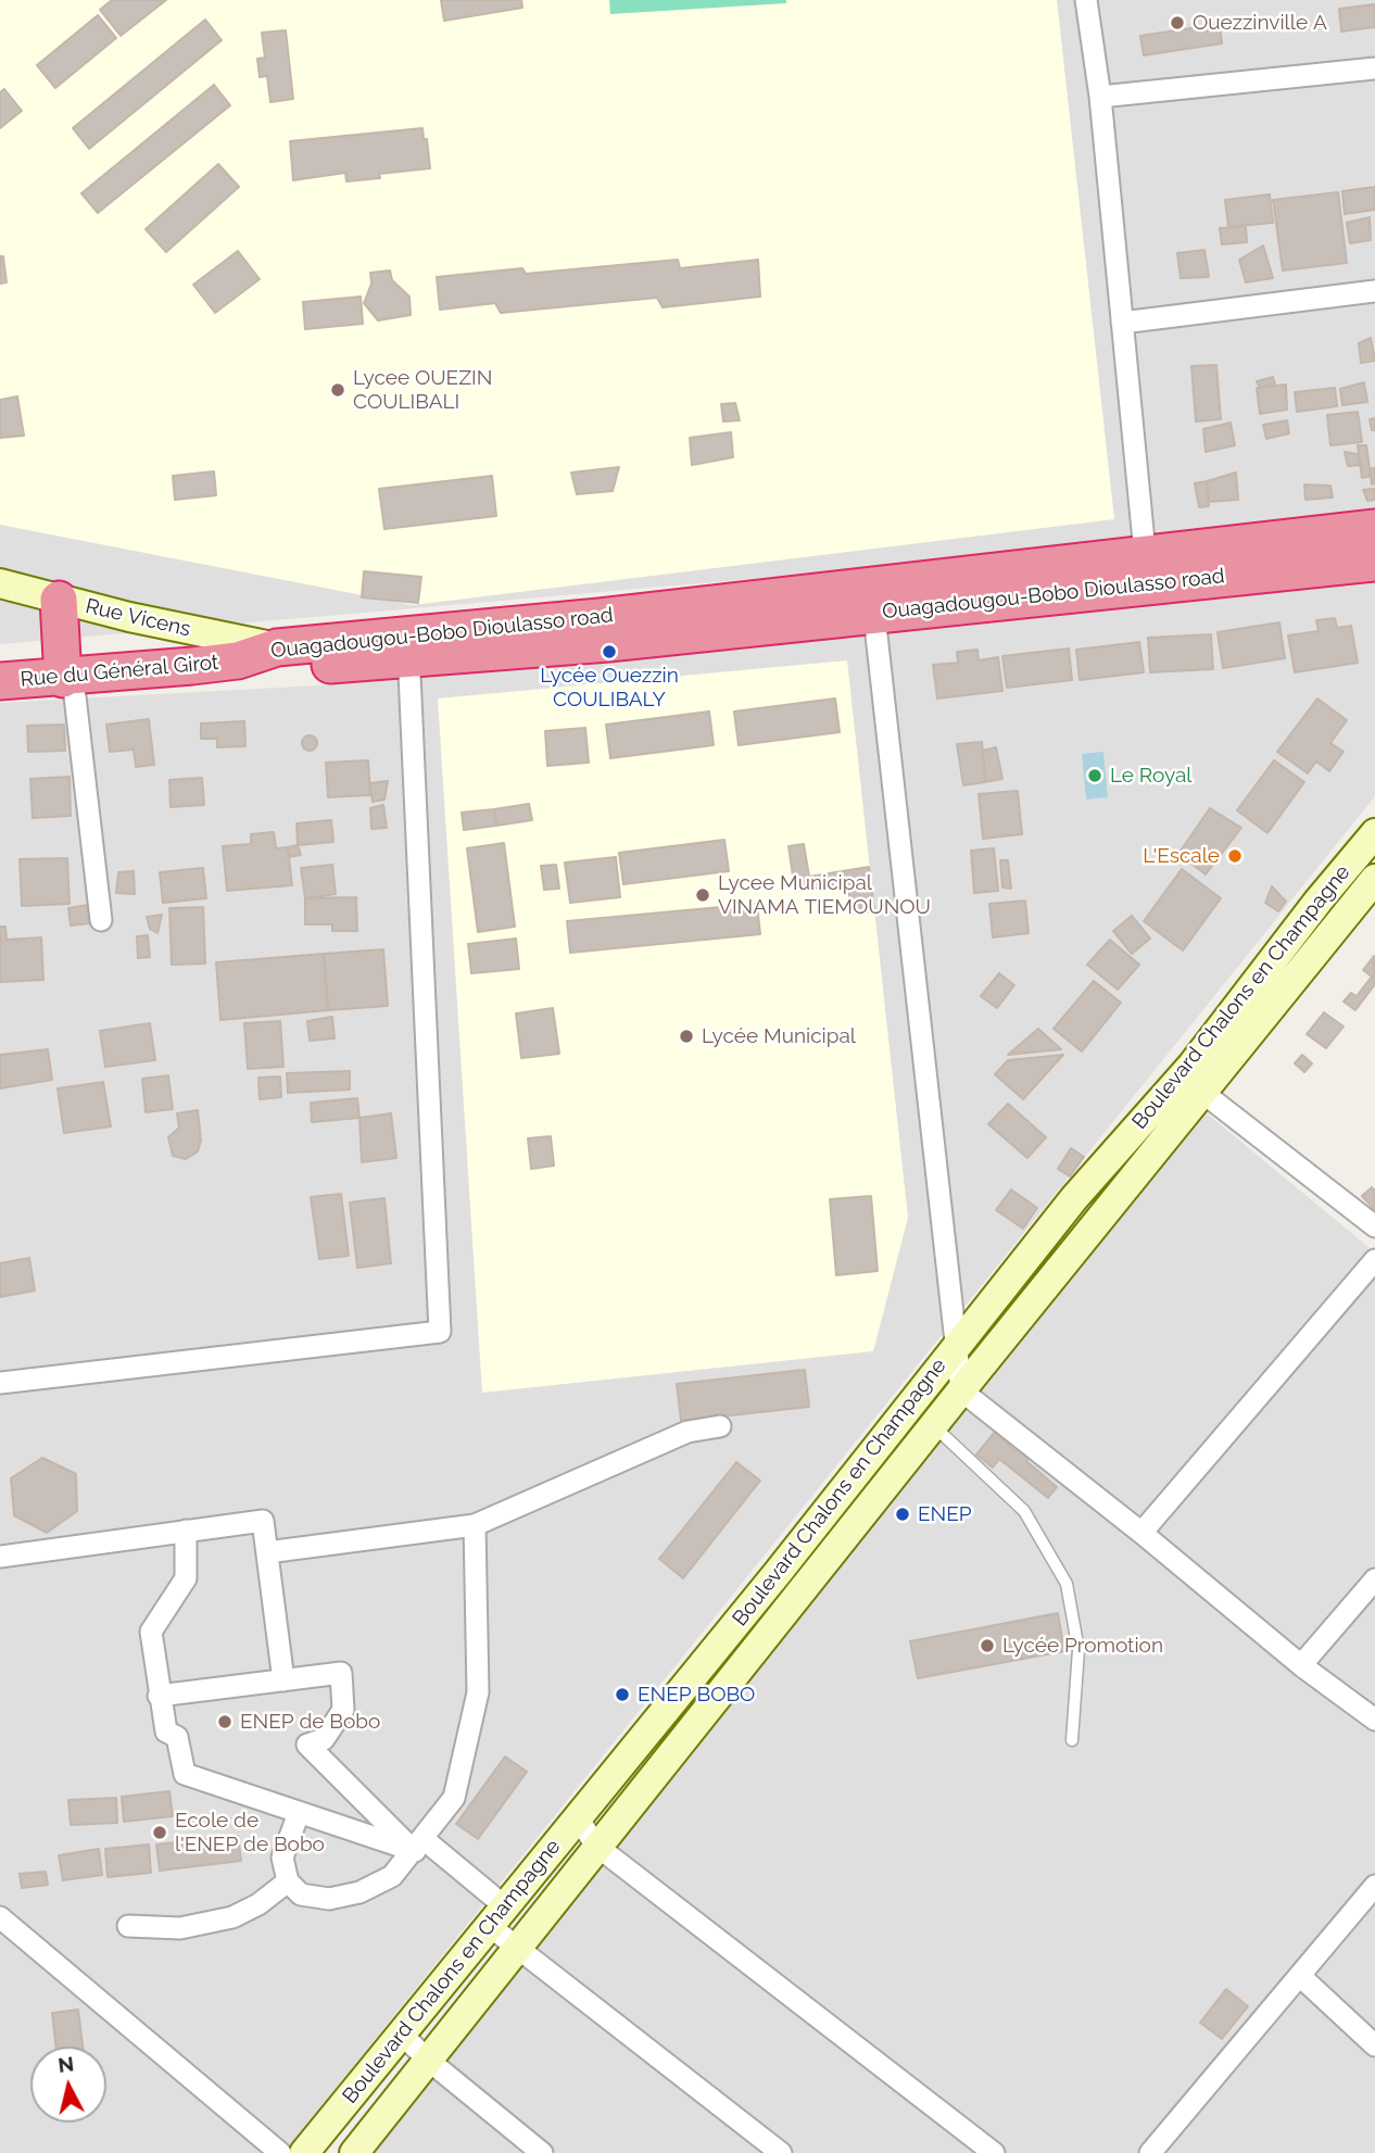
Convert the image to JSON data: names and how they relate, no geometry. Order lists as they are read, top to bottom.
{
  "streets": {
    "highway": ["Ouagadougou-Bobo Dioulasso road", "Rue du Général Girot"],
    "main road": ["Rue Vicens", "Boulevard Chalons en Champagne"]
  },
  "crossings": [
    ["Ouagadougou-Bobo Dioulasso road", "Rue Vicens"],
    ["Ouagadougou-Bobo Dioulasso road", "Rue du Général Girot"]
  ],
  "places": [
    "Ouezzinville A",
    "Lycee OUEZIN COULIBALI",
    "Lycée Ouezzin COULIBALY",
    "Le Royal",
    "L'Escale",
    "Lycee Municipal VINAMA TIEMOUNOU",
    "Lycée Municipal",
    "ENEP",
    "Lycée Promotion",
    "ENEP BOBO",
    "ENEP de Bobo",
    "Ecole de l'ENEP de Bobo"
  ],
  "north": "top"
}
